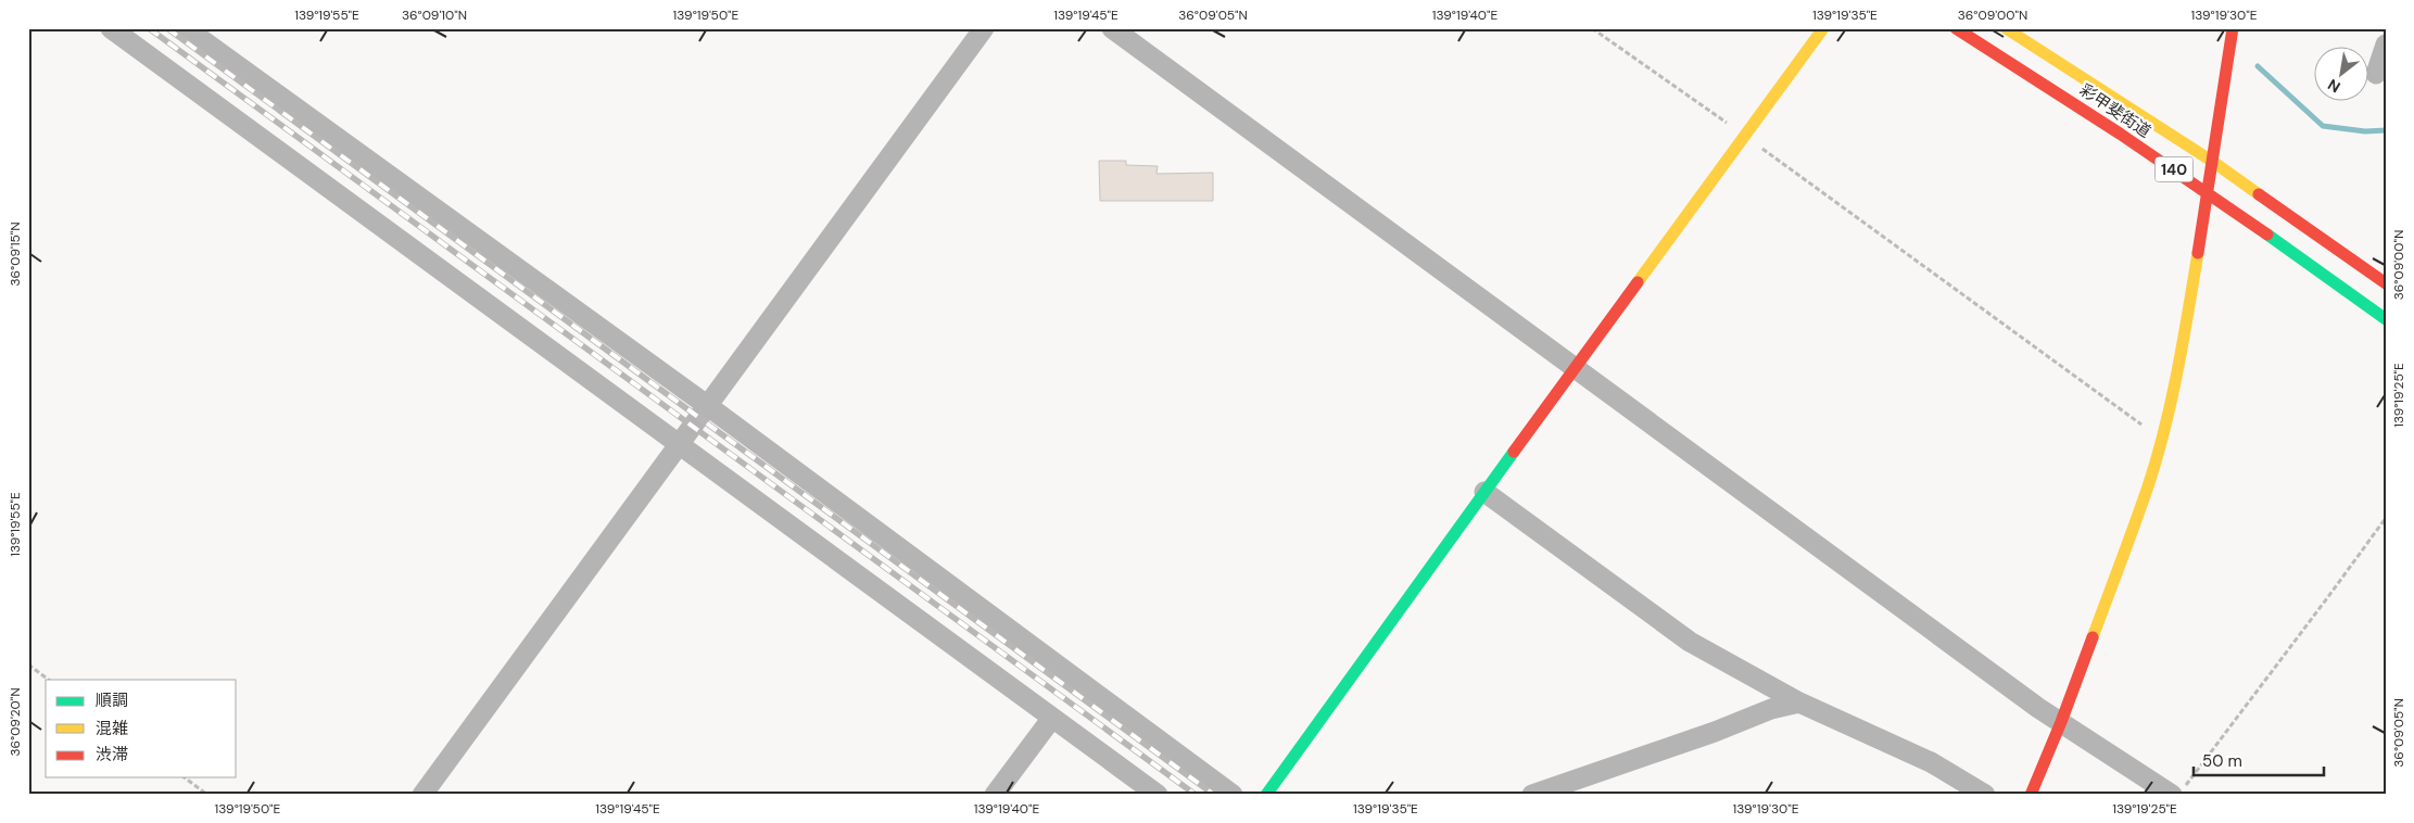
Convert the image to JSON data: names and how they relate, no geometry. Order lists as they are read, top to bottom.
{
  "streets": {
    "main road": ["彩甲斐街道", "140"]
  },
  "legend": ["順調", "混雑", "渋滞"],
  "scale_bar": "50 m",
  "north": "bottom left",
  "coordinates": [
    "139°19'55\"E",
    "36°09'10\"N",
    "139°19'50\"E",
    "139°19'45\"E",
    "36°09'05\"N",
    "139°19'40\"E",
    "139°19'35\"E",
    "36°09'00\"N",
    "139°19'30\"E",
    "36°09'15\"N",
    "139°19'25\"E",
    "36°09'20\"N"
  ]
}
